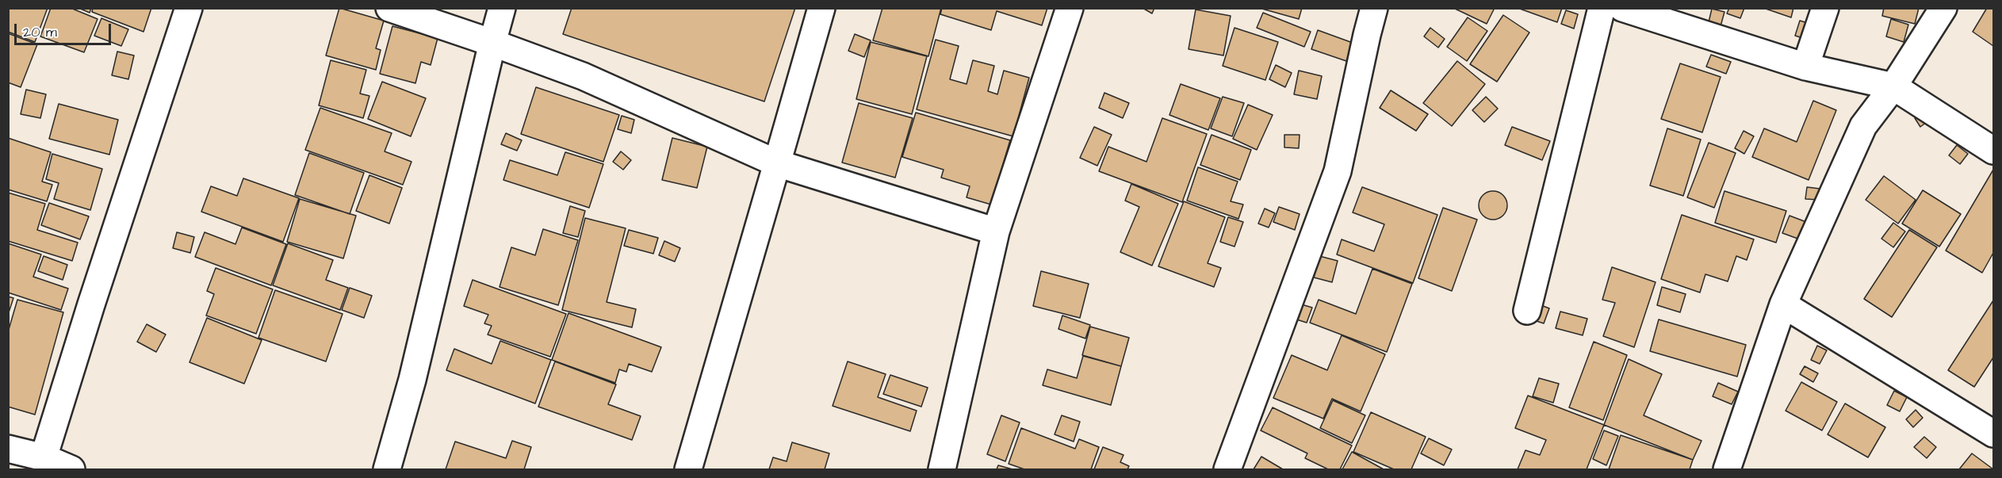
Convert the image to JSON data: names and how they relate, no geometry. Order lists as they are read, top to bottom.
{
  "scale_bar": "20 m"
}
